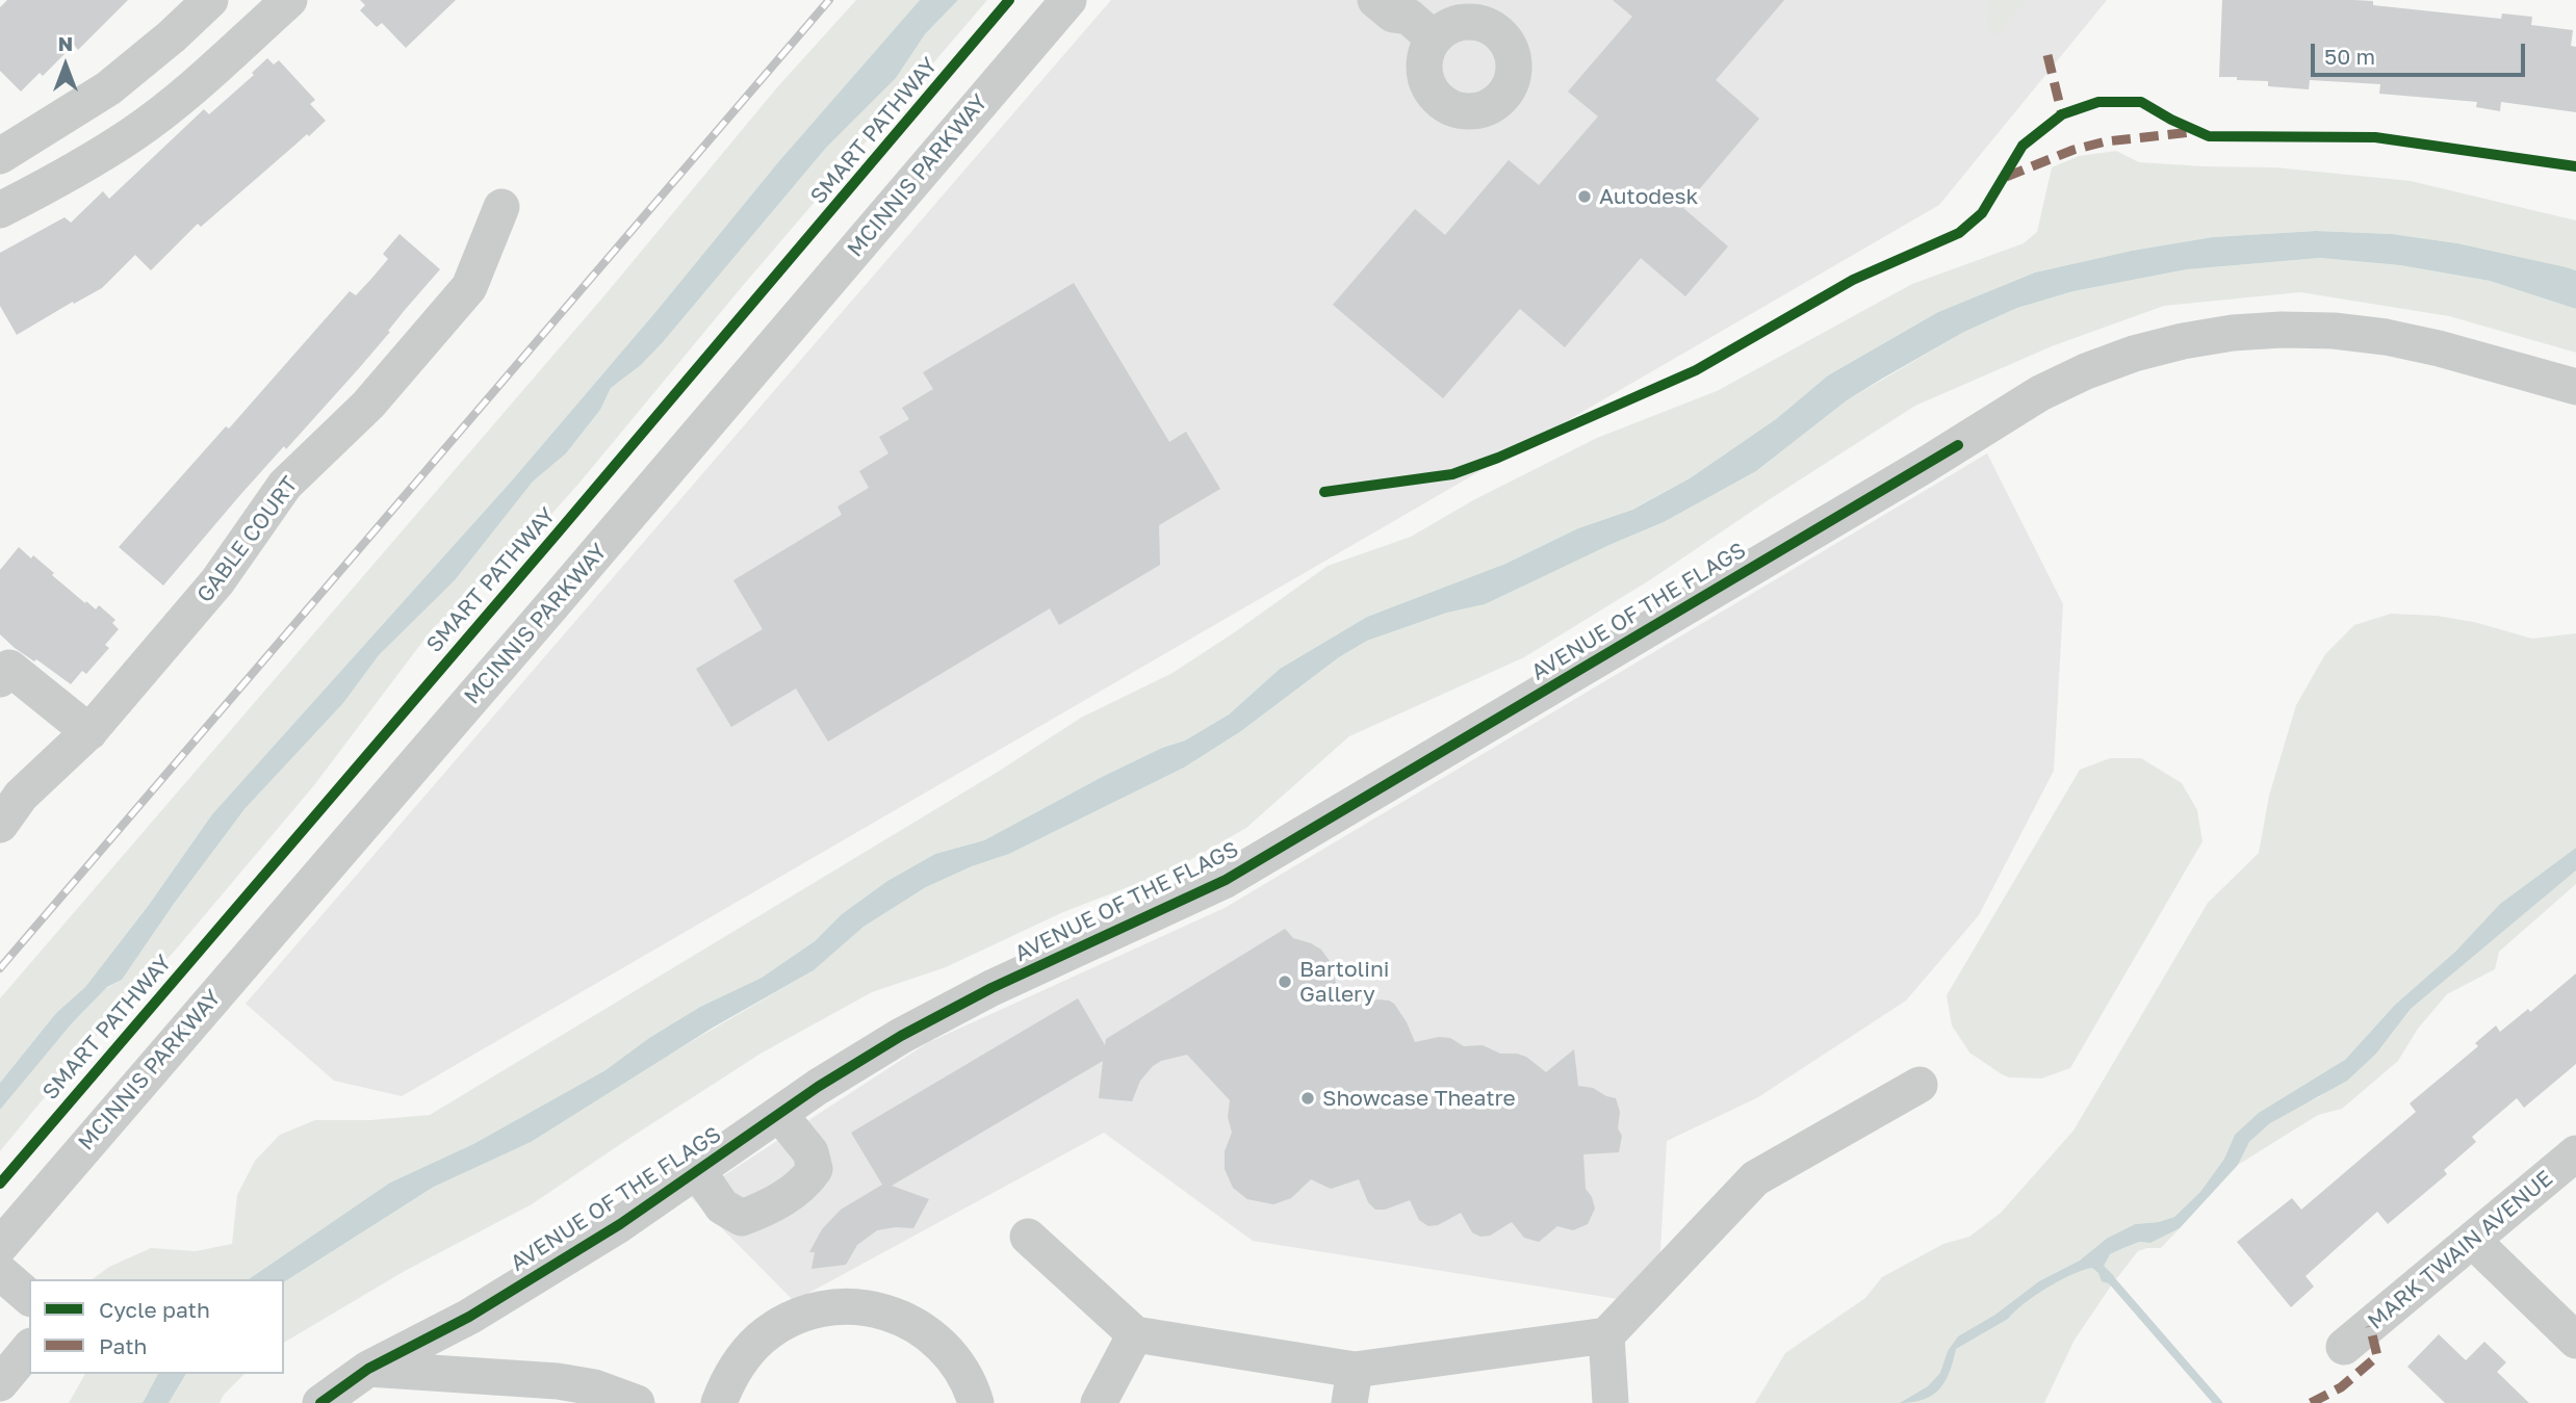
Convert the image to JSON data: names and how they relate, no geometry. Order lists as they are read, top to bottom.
{
  "streets": {
    "street": [
      "MCINNIS PARKWAY",
      "GABLE COURT",
      "AVENUE OF THE FLAGS",
      "MARK TWAIN AVENUE"
    ],
    "cycle path": ["SMART PATHWAY"]
  },
  "places": ["Autodesk", "Bartolini Gallery", "Showcase Theatre"],
  "legend": ["Cycle path", "Path"],
  "scale_bar": "50 m",
  "north": "top"
}
